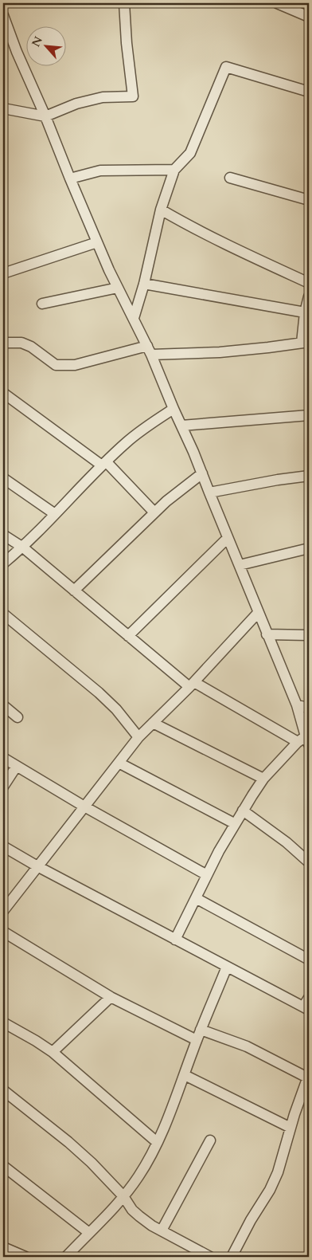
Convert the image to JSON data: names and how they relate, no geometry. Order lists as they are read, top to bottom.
{
  "north": "top left"
}
